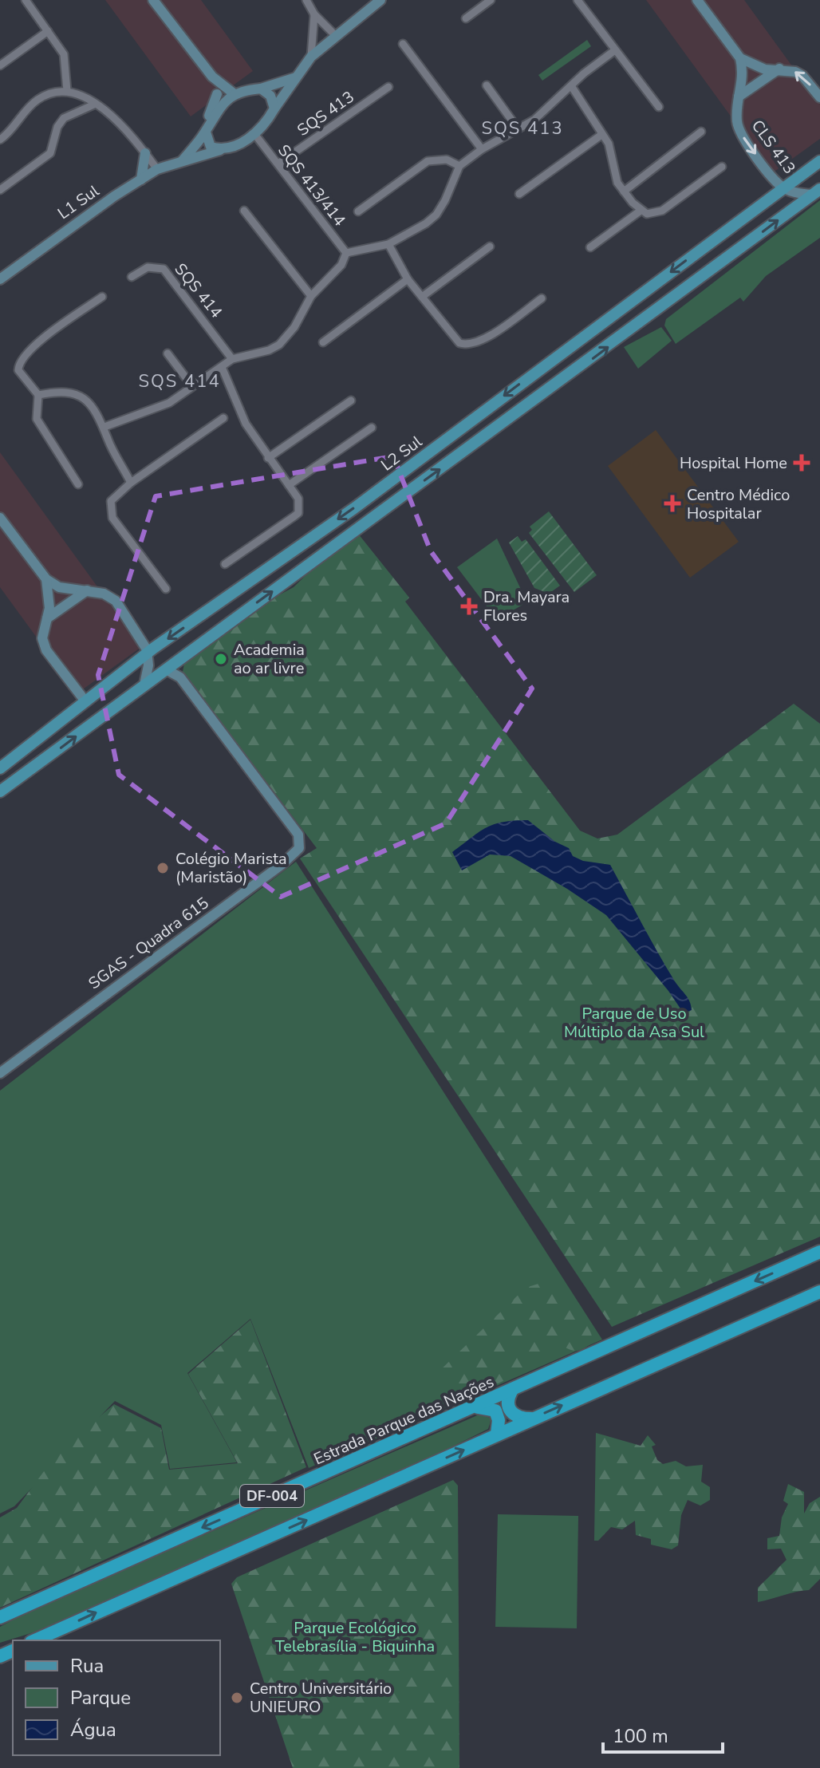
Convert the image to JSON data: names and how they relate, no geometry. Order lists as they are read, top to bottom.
{
  "streets": {
    "highway": ["Estrada Parque das Nações", "DF-004"],
    "main road": ["L2 Sul"],
    "street": [
      "SQS 413",
      "CLS 413",
      "SQS 413/414",
      "L1 Sul",
      "SQS 414",
      "SGAS - Quadra 615"
    ]
  },
  "crossings": [
    ["SQS 413", "SQS 413/414"],
    ["CLS 413", "L2 Sul"],
    ["SQS 413/414", "L1 Sul"]
  ],
  "one_way": ["CLS 413"],
  "districts": ["SQS 413", "SQS 414"],
  "parks": ["Parque de Uso Múltiplo da Asa Sul", "Parque Ecológico Telebrasília - Biquinha"],
  "places": {
    "health": ["Hospital Home", "Centro Médico Hospitalar", "Dra. Mayara Flores"],
    "other": ["Academia ao ar livre", "Colégio Marista (Maristão)", "Centro Universitário UNIEURO"]
  },
  "legend": ["Rua", "Parque", "Água"],
  "scale_bar": "100 m"
}
